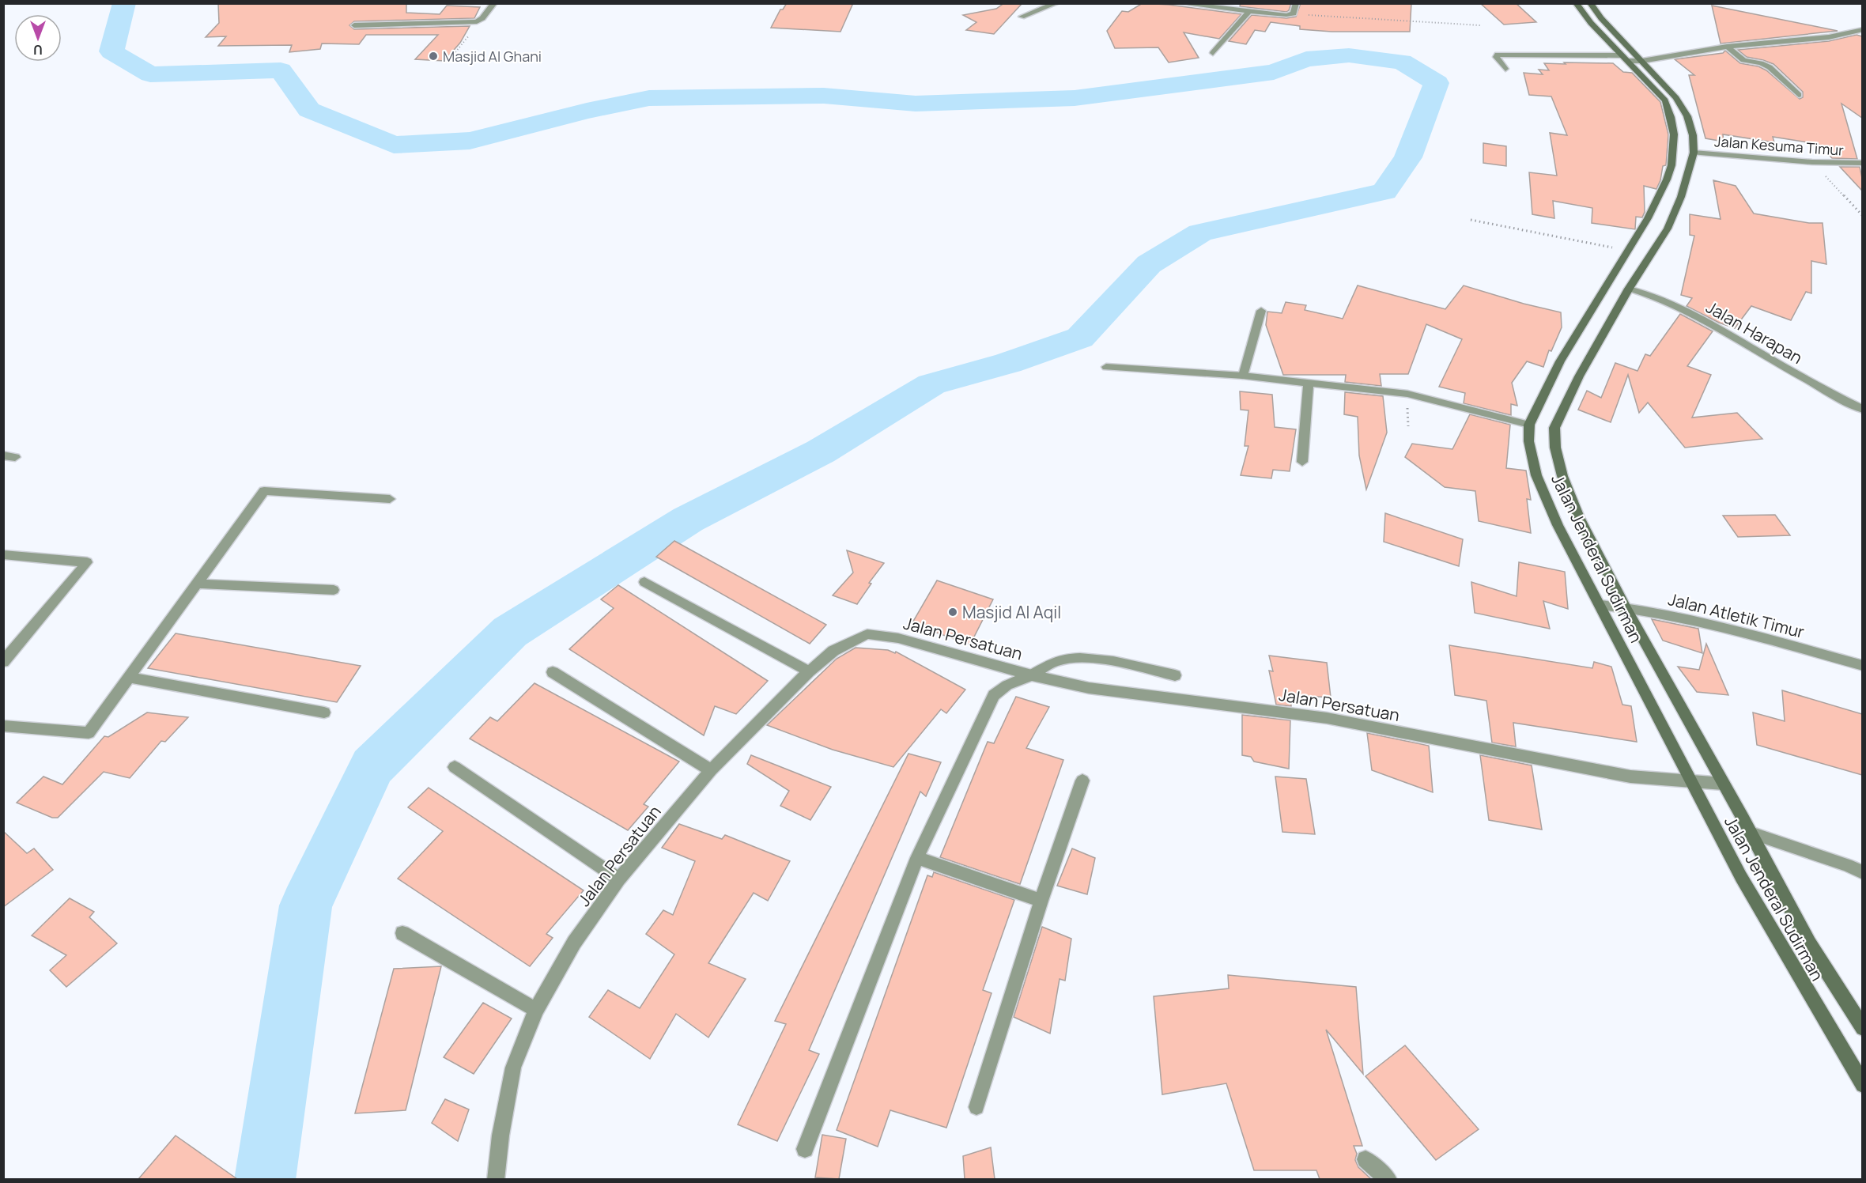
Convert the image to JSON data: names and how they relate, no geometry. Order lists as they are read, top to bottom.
{
  "streets": {
    "main road": ["Jalan Jenderal Sudirman"],
    "street": [
      "Jalan Kesuma Timur",
      "Jalan Harapan",
      "Jalan Atletik Timur",
      "Jalan Persatuan"
    ]
  },
  "crossings": [
    ["Jalan Kesuma Timur", "Jalan Jenderal Sudirman"],
    ["Jalan Harapan", "Jalan Jenderal Sudirman"],
    ["Jalan Jenderal Sudirman", "Jalan Atletik Timur"],
    ["Jalan Jenderal Sudirman", "Jalan Persatuan"]
  ],
  "places": ["Masjid Al Ghani", "Masjid Al Aqil"],
  "north": "bottom"
}
